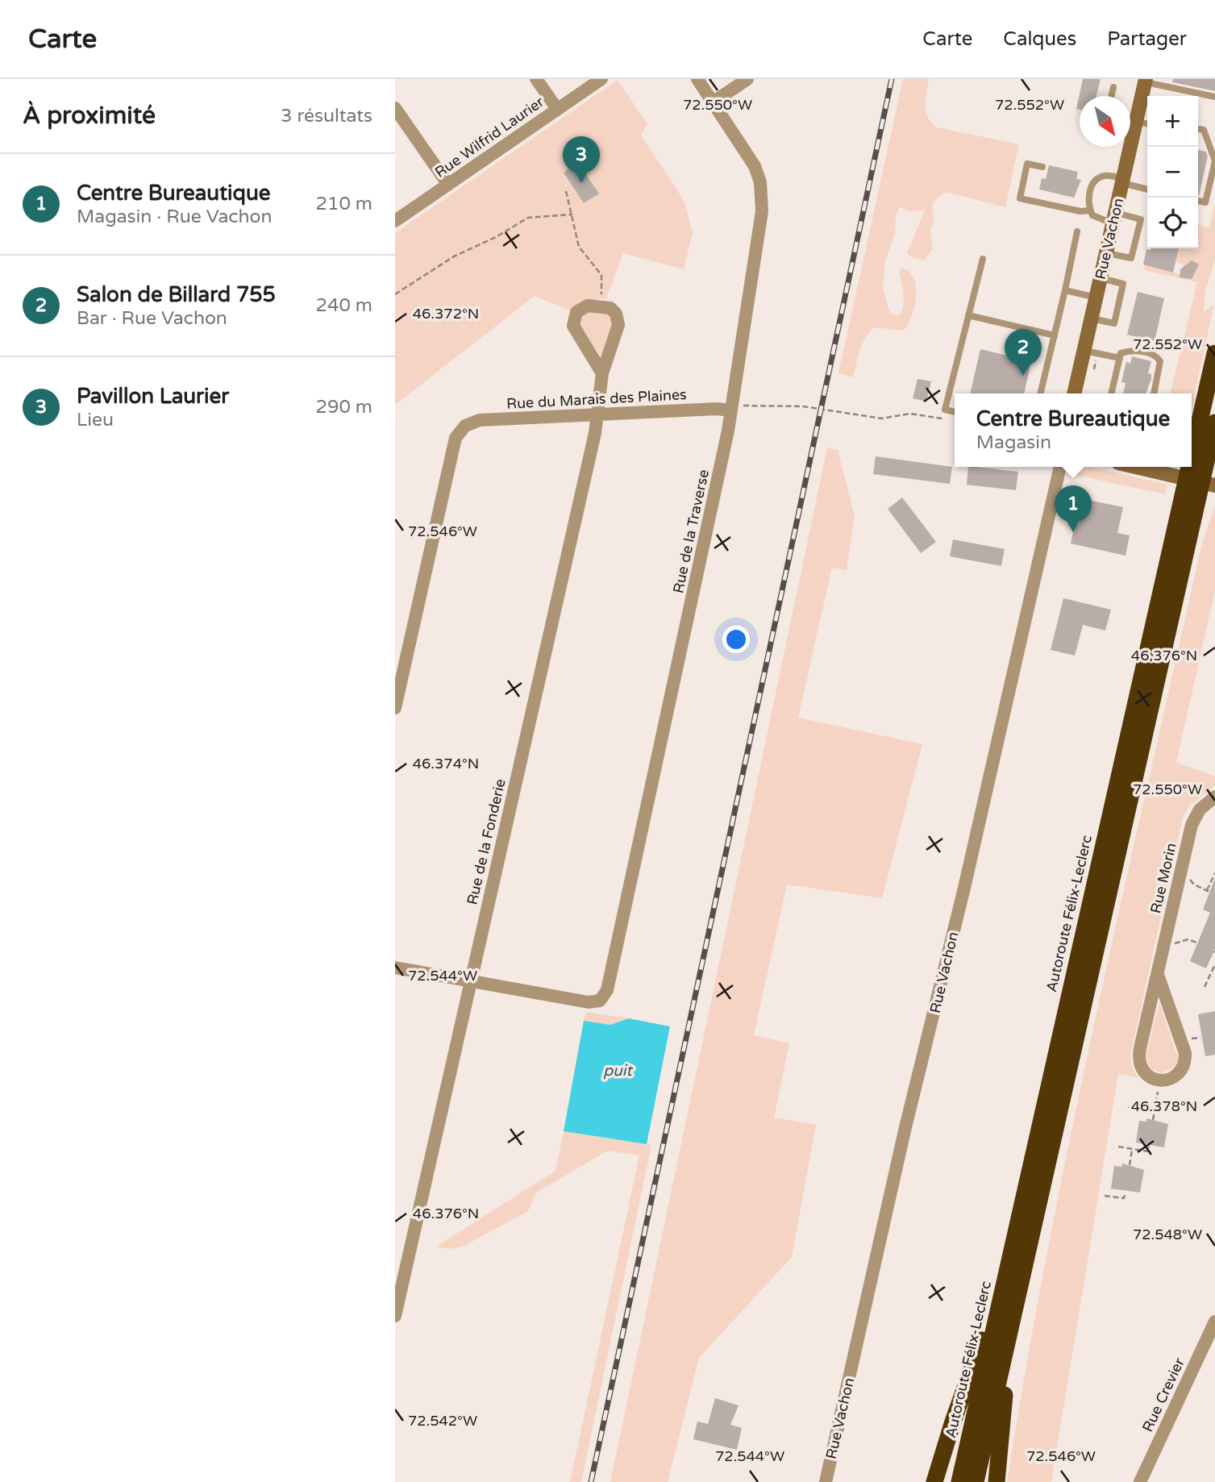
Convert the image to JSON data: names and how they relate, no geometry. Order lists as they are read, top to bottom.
{
  "streets": {
    "highway": ["Autoroute Félix-Leclerc"],
    "street": [
      "Rue Wilfrid Laurier",
      "Rue Vachon",
      "Rue du Marais des Plaines",
      "Rue de la Traverse",
      "Rue de la Fonderie",
      "Rue Morin",
      "Rue Crevier"
    ]
  },
  "crossings": [
    ["Rue du Marais des Plaines", "Rue de la Traverse"],
    ["Rue du Marais des Plaines", "Rue de la Fonderie"],
    ["Rue de la Traverse", "Rue de la Fonderie"]
  ],
  "water": ["puit"],
  "north": "bottom right",
  "page": {
    "header": "Carte",
    "nav": ["Carte", "Calques", "Partager"],
    "heading": ["À proximité", "3 résultats"],
    "map_buttons": ["+", "−"],
    "pins": ["3", "2", "1"],
    "list": [
      {
        "mark": "1",
        "name": "Centre Bureautique",
        "note": "Magasin · Rue Vachon",
        "value": "210 m"
      },
      {
        "mark": "2",
        "name": "Salon de Billard 755",
        "note": "Bar · Rue Vachon",
        "value": "240 m"
      },
      {
        "mark": "3",
        "name": "Pavillon Laurier",
        "note": "Lieu",
        "value": "290 m"
      }
    ],
    "popup": ["Centre Bureautique", "Magasin"]
  },
  "coordinates": [
    "72.550°W",
    "72.552°W",
    "46.372°N",
    "72.546°W",
    "46.376°N",
    "46.374°N",
    "72.544°W",
    "46.378°N",
    "72.548°W",
    "72.542°W"
  ]
}
